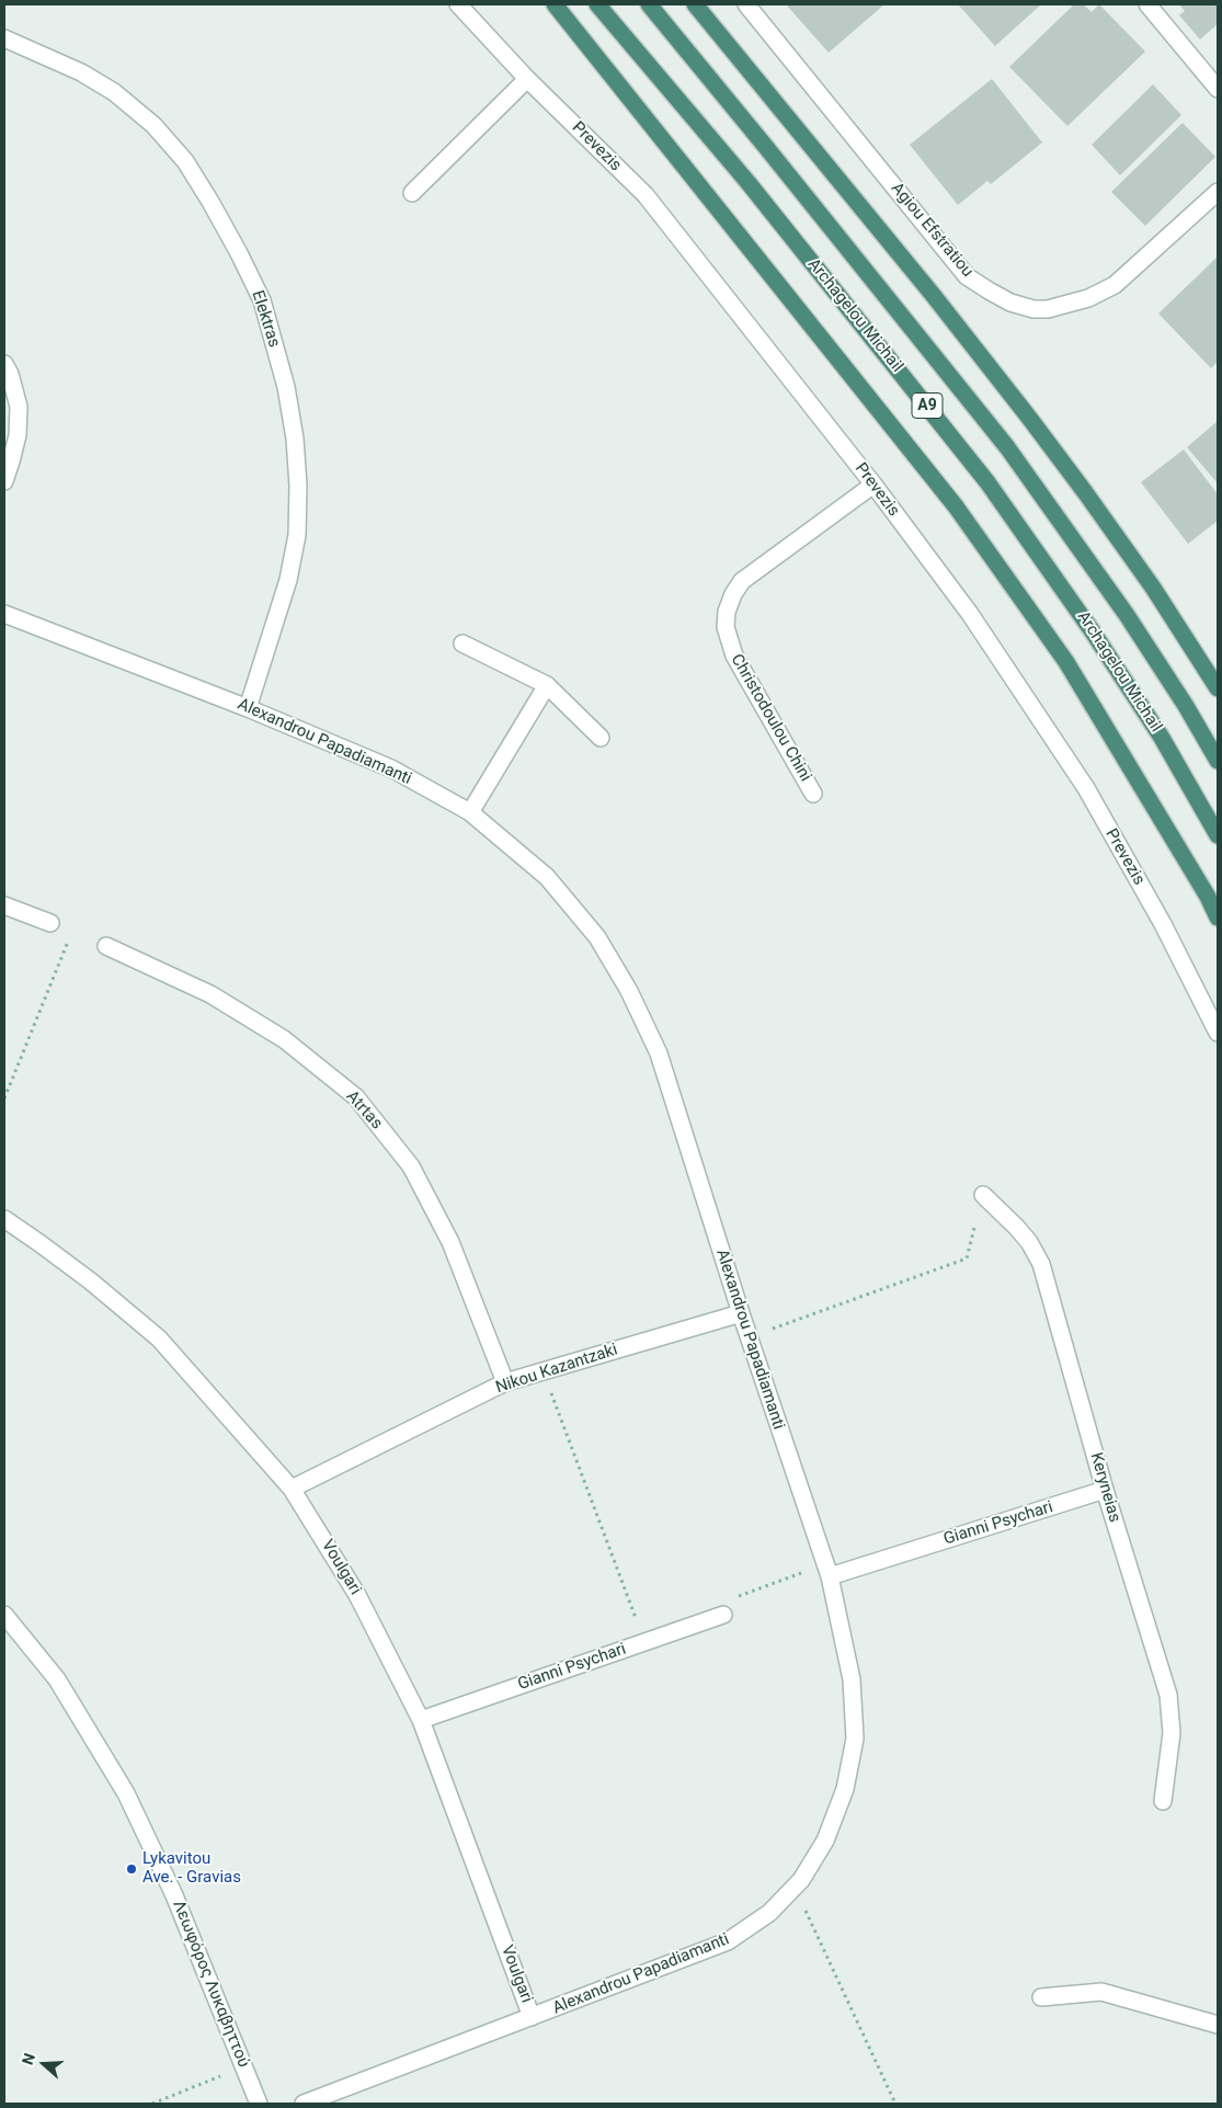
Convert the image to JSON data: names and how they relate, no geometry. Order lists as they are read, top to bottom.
{
  "streets": {
    "highway": ["Archagelou Michail", "A9"],
    "street": [
      "Prevezis",
      "Agiou Efstratiou",
      "Elektras",
      "Christodoulou Chini",
      "Alexandrou Papadiamanti",
      "Atrtas",
      "Nikou Kazantzaki",
      "Keryneias",
      "Gianni Psychari",
      "Voulgari",
      "Λεωφόρος Λυκαβηττού"
    ]
  },
  "crossings": [
    ["Prevezis", "Christodoulou Chini"],
    ["Elektras", "Alexandrou Papadiamanti"],
    ["Alexandrou Papadiamanti", "Nikou Kazantzaki"],
    ["Alexandrou Papadiamanti", "Gianni Psychari"],
    ["Alexandrou Papadiamanti", "Voulgari"],
    ["Atrtas", "Nikou Kazantzaki"],
    ["Nikou Kazantzaki", "Voulgari"],
    ["Keryneias", "Gianni Psychari"],
    ["Gianni Psychari", "Voulgari"]
  ],
  "places": ["Lykavitou Ave. - Gravias"],
  "north": "left"
}
